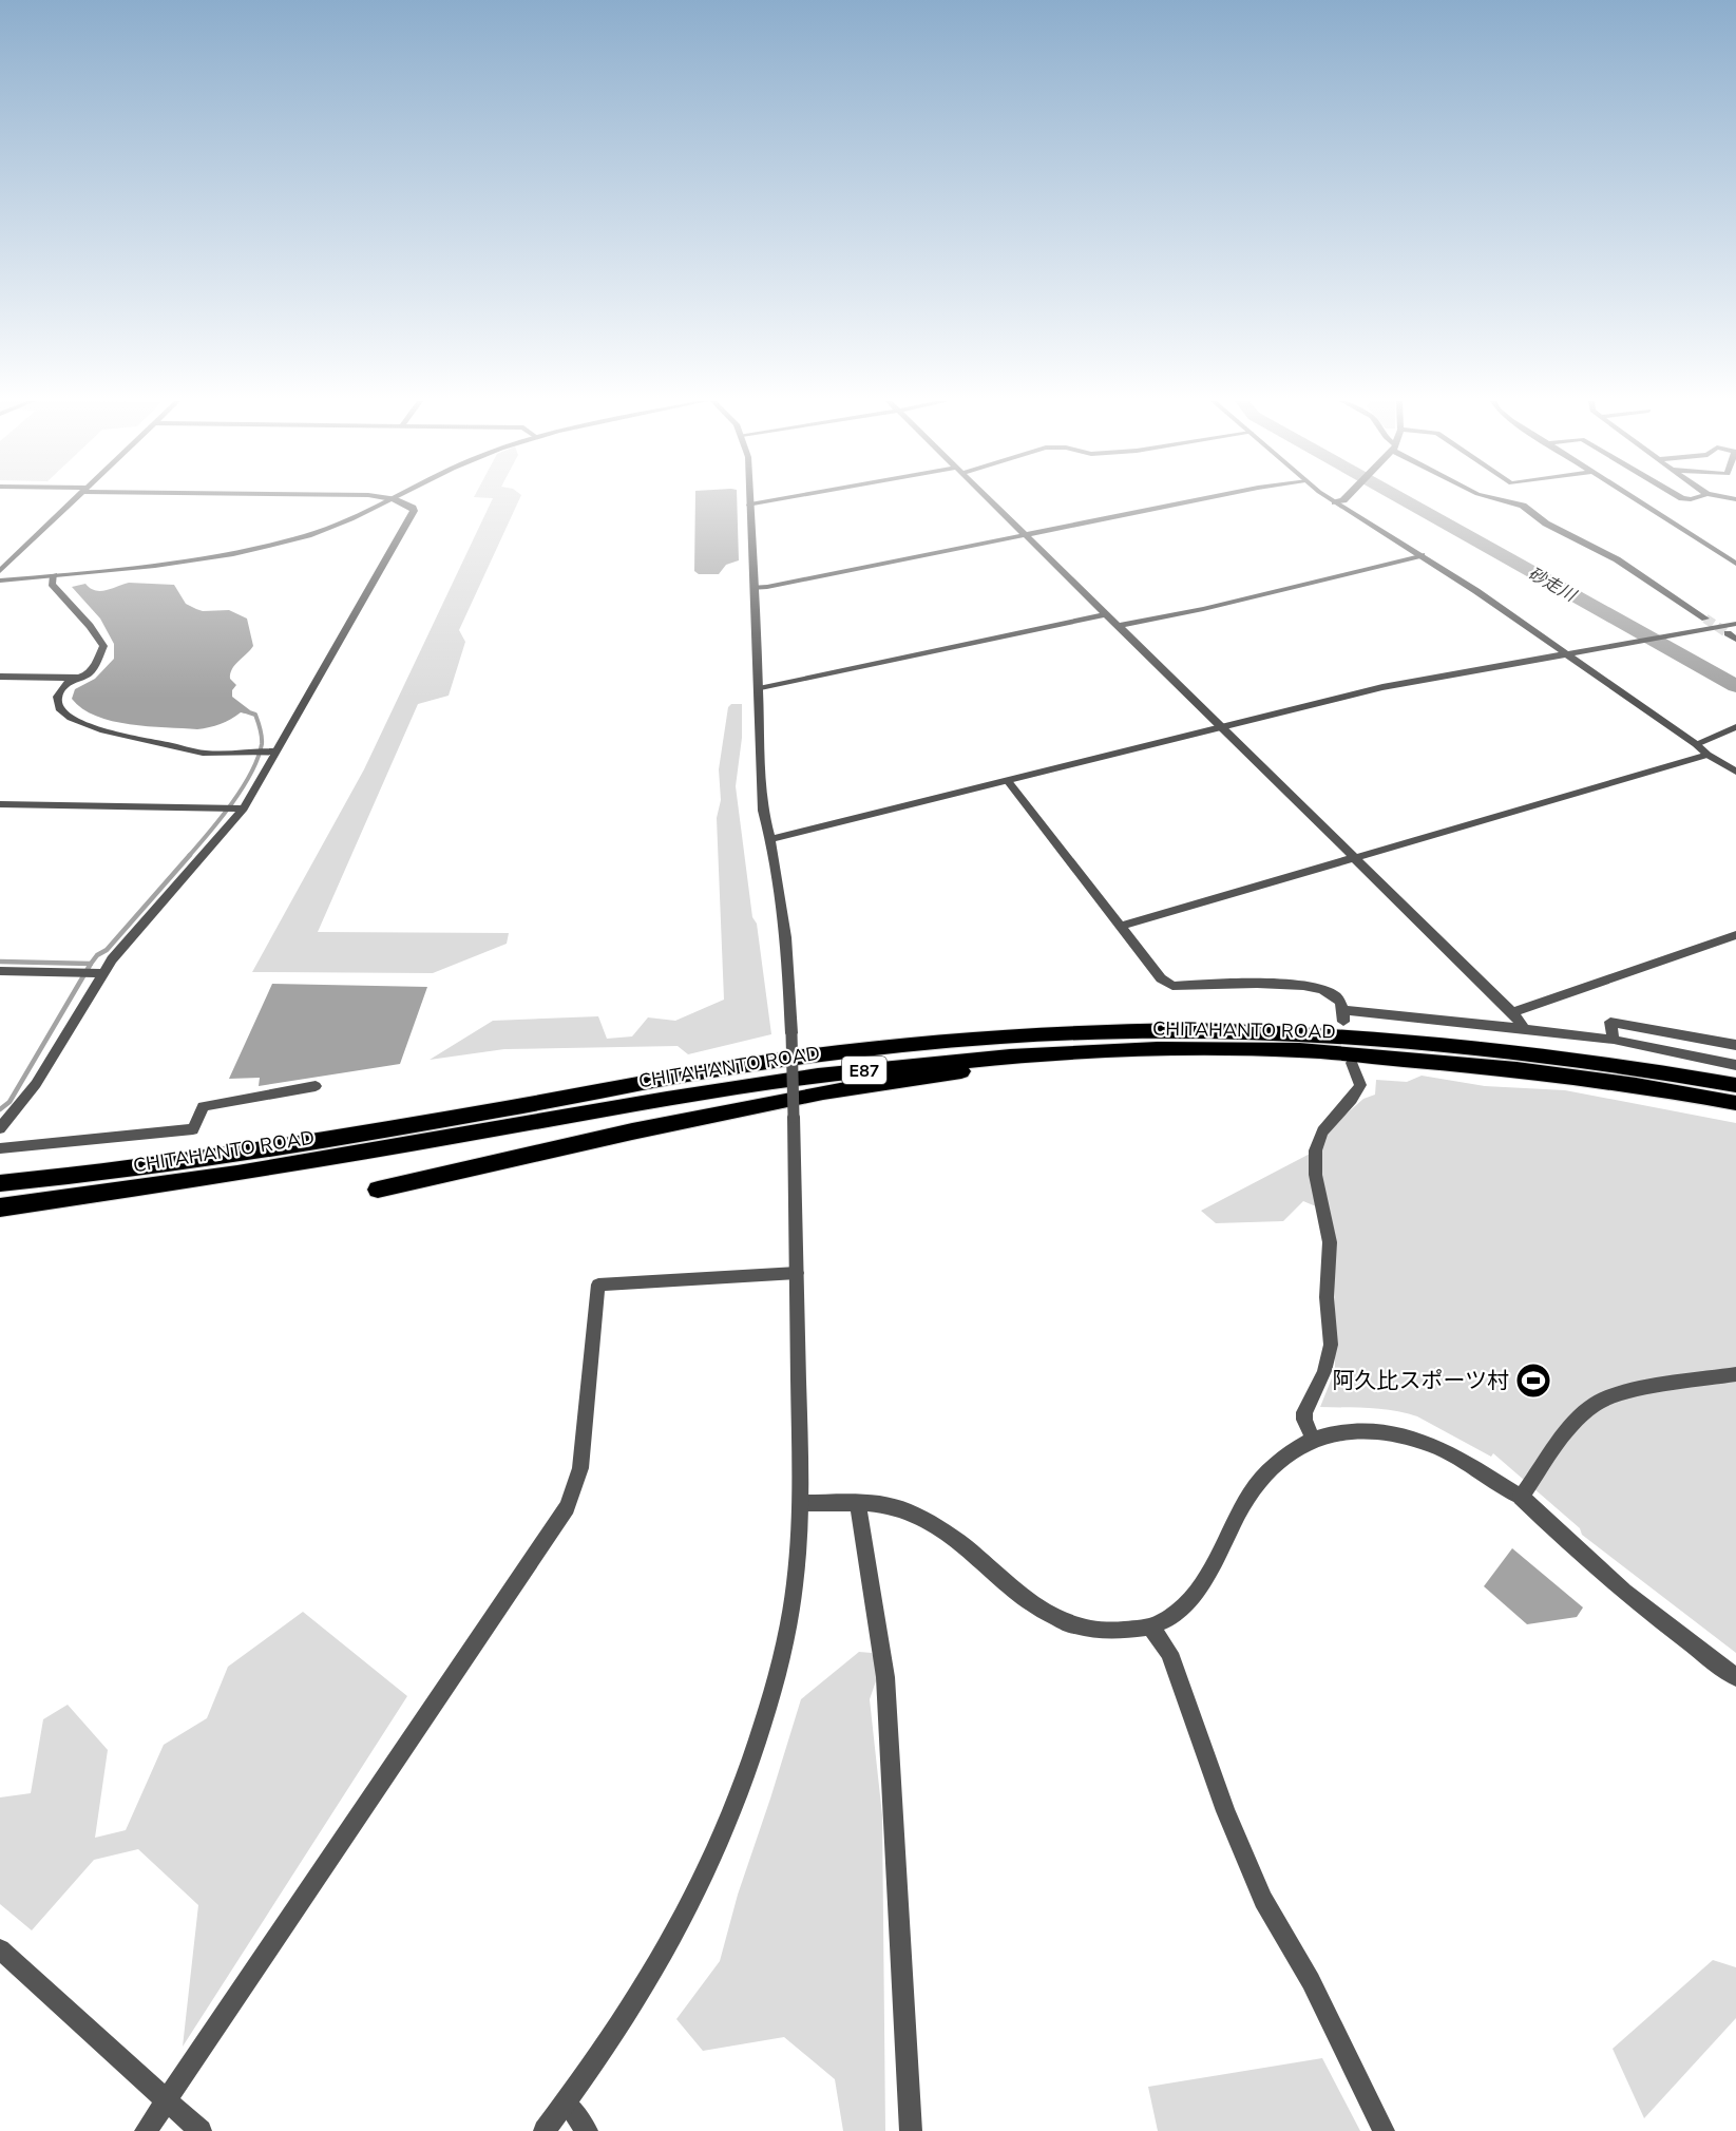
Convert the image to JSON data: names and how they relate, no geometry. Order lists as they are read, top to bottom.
{
  "streets": {
    "highway": ["CHITAHANTO ROAD", "E87"]
  },
  "water": ["砂走川"],
  "places": {
    "sports": ["阿久比スポーツ村"]
  }
}
